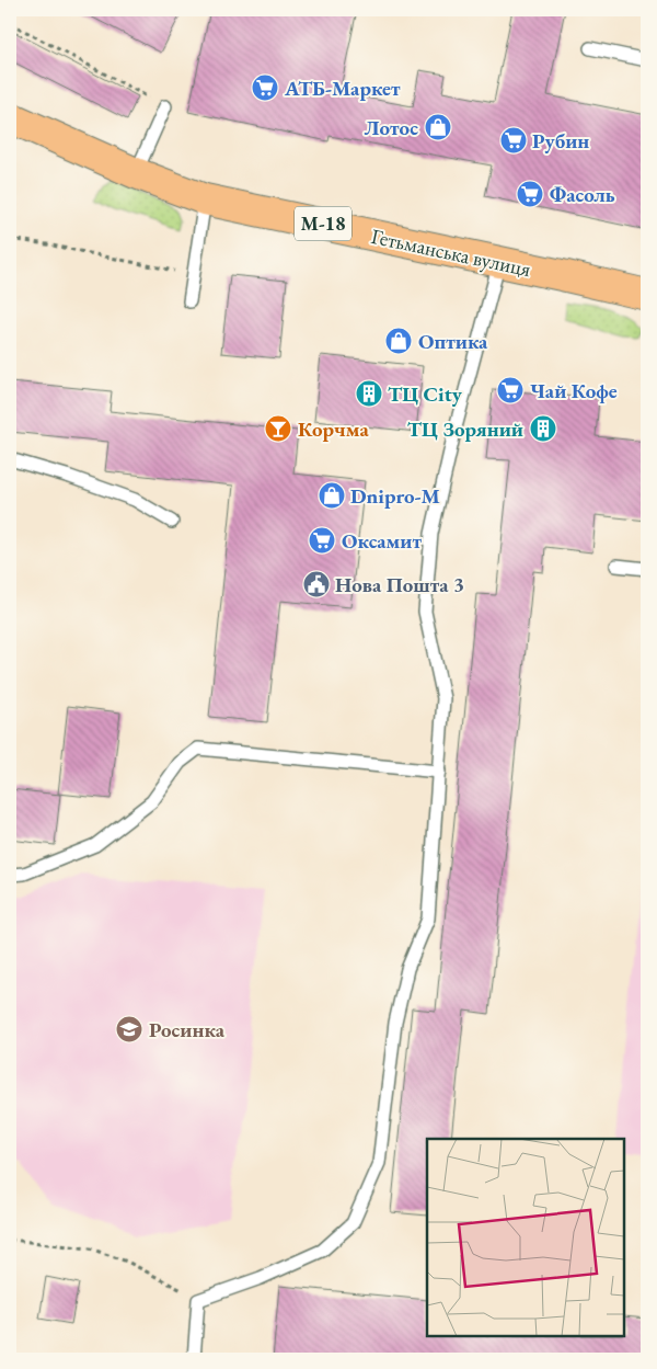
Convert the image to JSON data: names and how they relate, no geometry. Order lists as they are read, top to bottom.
{
  "streets": {
    "highway": ["М-18", "Гетьманська вулиця"]
  },
  "places": {
    "supermarket": [
      "АТБ-Маркет",
      "Рубин",
      "Фасоль",
      "Чай Кофе",
      "Оксамит"
    ],
    "shop": ["Лотос", "Оптика", "Dnipro-M"],
    "building": ["ТЦ City", "ТЦ Зоряний"],
    "bar": ["Корчма"],
    "public building": ["Нова Пошта 3"],
    "school or university": ["Росинка"]
  }
}
